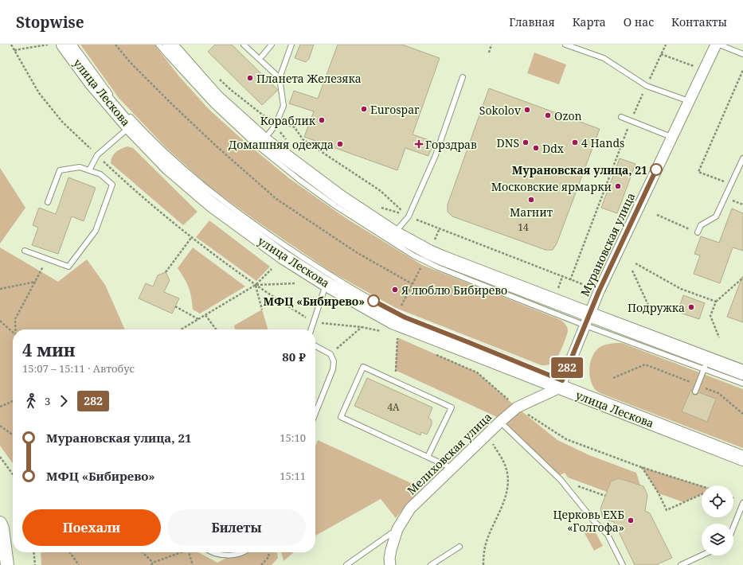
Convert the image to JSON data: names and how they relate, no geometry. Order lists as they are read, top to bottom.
{
  "streets": {
    "main road": ["улица Лескова"],
    "street": ["Мурановская улица", "Мелиховская улица"]
  },
  "crossings": [
    ["улица Лескова", "Мурановская улица"],
    ["улица Лескова", "Мелиховская улица"],
    ["Мурановская улица", "Мелиховская улица"]
  ],
  "places": {
    "other": [
      "Планета Железяка",
      "Eurospar",
      "Sokolov",
      "Ozon",
      "Кораблик",
      "DNS",
      "4 Hands",
      "Домашняя одежда",
      "Ddx",
      "Мурановская улица, 21",
      "Московские ярмарки",
      "Магнит",
      "Я люблю Бибирево",
      "МФЦ «Бибирево»",
      "Подружка",
      "Церковь ЕХБ «Голгофа»"
    ],
    "health": ["Горздрав"]
  },
  "lines": ["bus line 282"],
  "house_numbers": ["14", "4А"],
  "page": {
    "header": "Stopwise",
    "nav": [
      "Главная",
      "Карта",
      "О нас",
      "Контакты"
    ],
    "on_map": "282",
    "heading": ["4 мин", "15:07 – 15:11 · Автобус", "80 ₽"],
    "legs": ["3", "282"],
    "list": [
      {
        "name": "Мурановская улица, 21",
        "value": "15:10"
      },
      {
        "name": "МФЦ «Бибирево»",
        "value": "15:11"
      }
    ],
    "buttons": ["Поехали", "Билеты"]
  }
}
